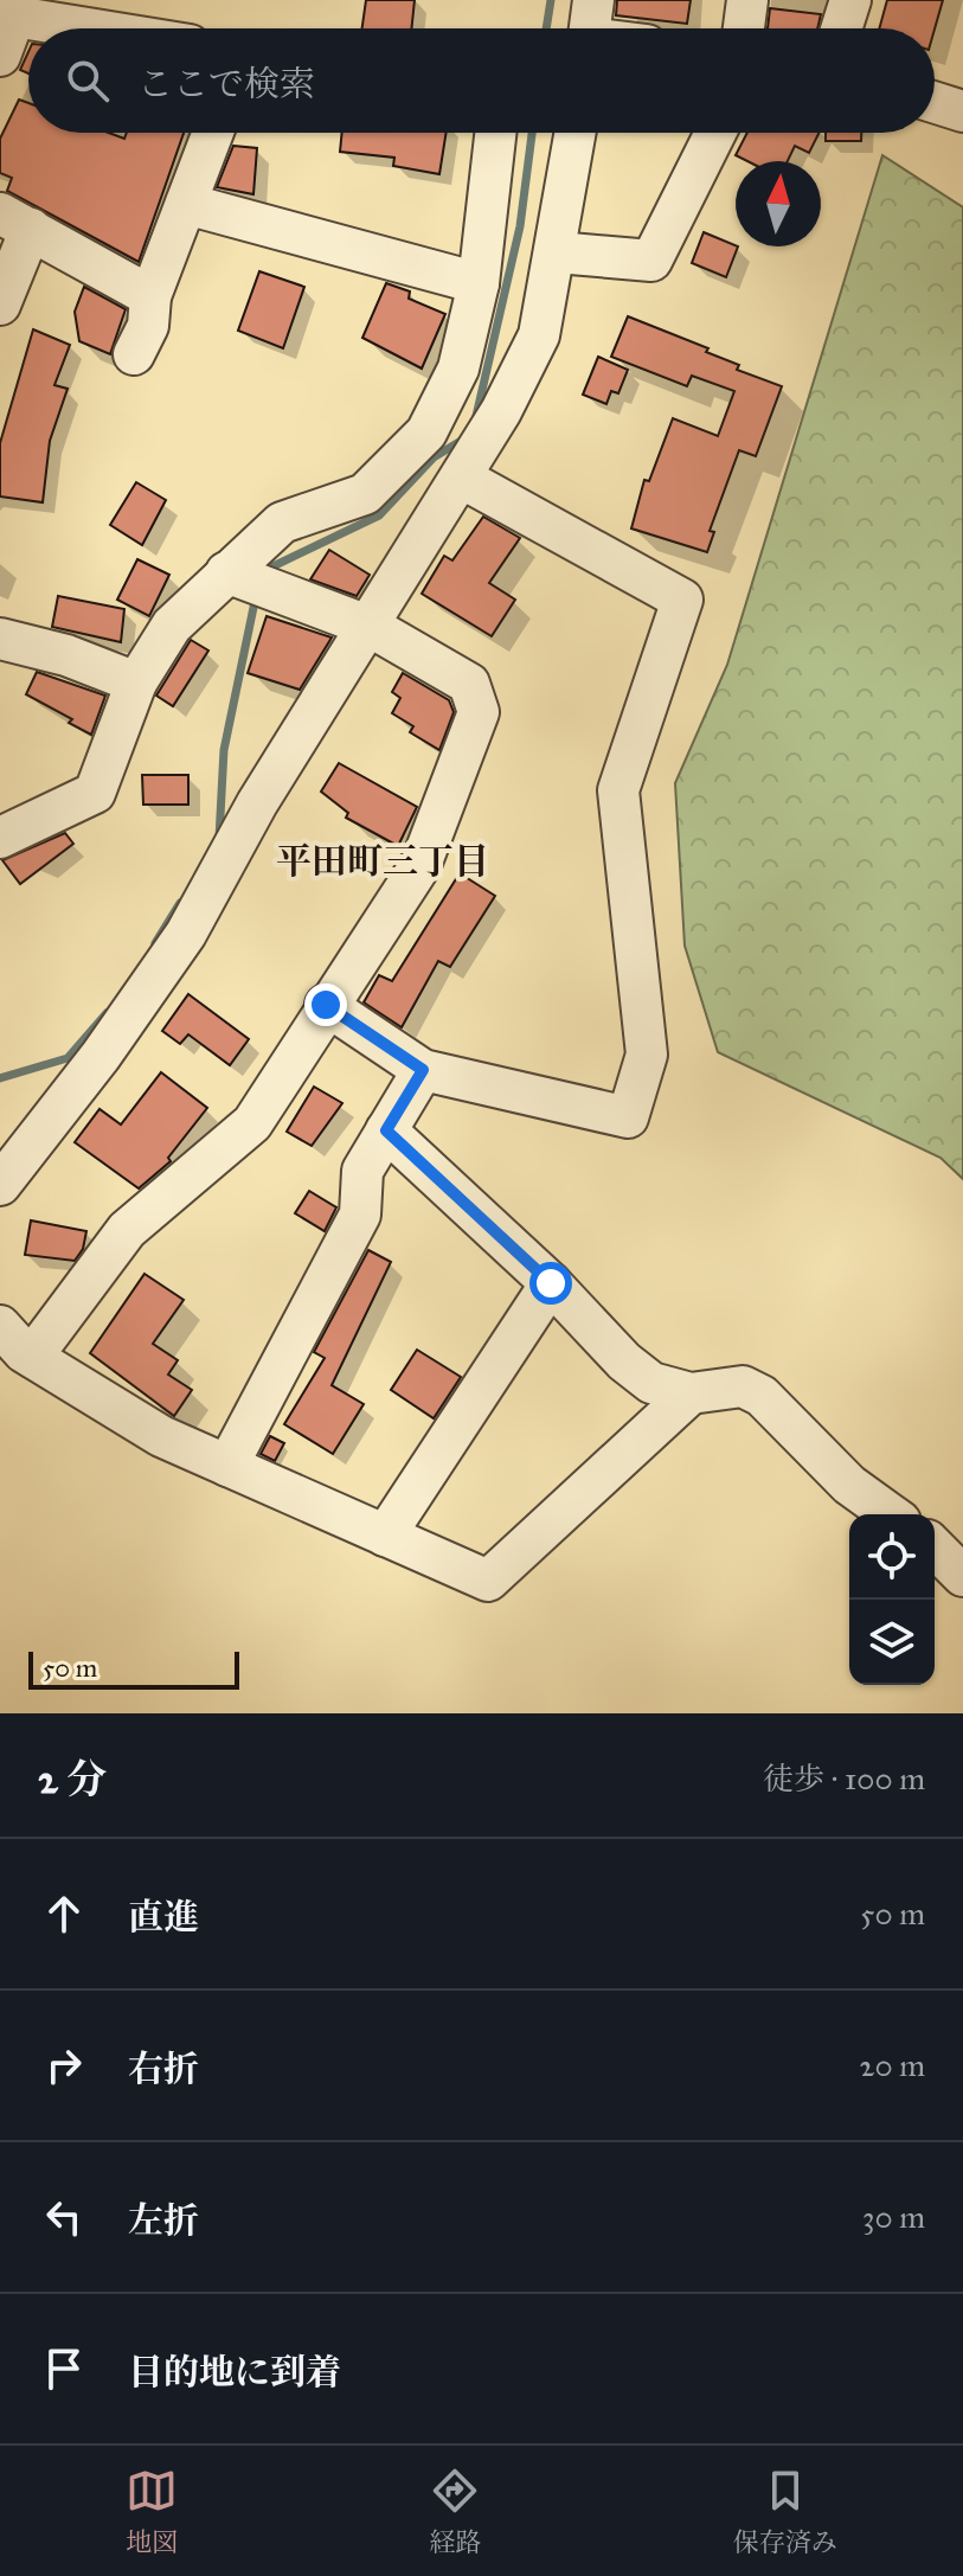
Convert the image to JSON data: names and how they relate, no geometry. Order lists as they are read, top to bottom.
{
  "districts": ["平田町三丁目"],
  "scale_bar": "50 m",
  "north": "top",
  "page": {
    "search": "ここで検索",
    "scale": "50 m",
    "heading": ["2 分", "徒歩 · 100 m"],
    "list": [
      ["直進", "50 m"],
      ["右折", "20 m"],
      ["左折", "30 m"],
      "目的地に到着"
    ],
    "nav": ["地図", "経路", "保存済み"]
  }
}
